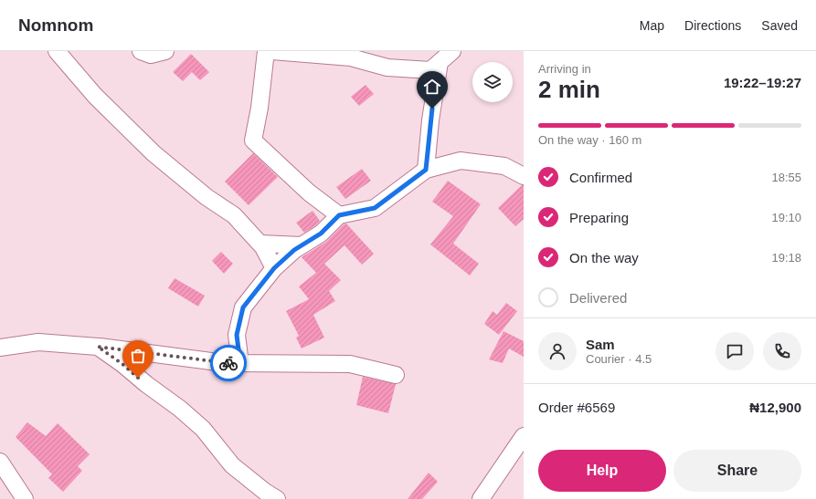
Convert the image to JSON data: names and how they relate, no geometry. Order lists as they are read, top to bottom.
{
  "page": {
    "header": "Nomnom",
    "nav": ["Map", "Directions", "Saved"],
    "heading": ["2 min", "Arriving in", "19:22–19:27"],
    "panel": [
      "Sam",
      "Courier · 4.5",
      "Order #6569",
      "₦12,900"
    ],
    "bar": "On the way · 160 m",
    "list": [
      ["Confirmed", "18:55"],
      ["Preparing", "19:10"],
      ["On the way", "19:18"],
      "Delivered"
    ],
    "buttons": ["Help", "Share"]
  }
}
